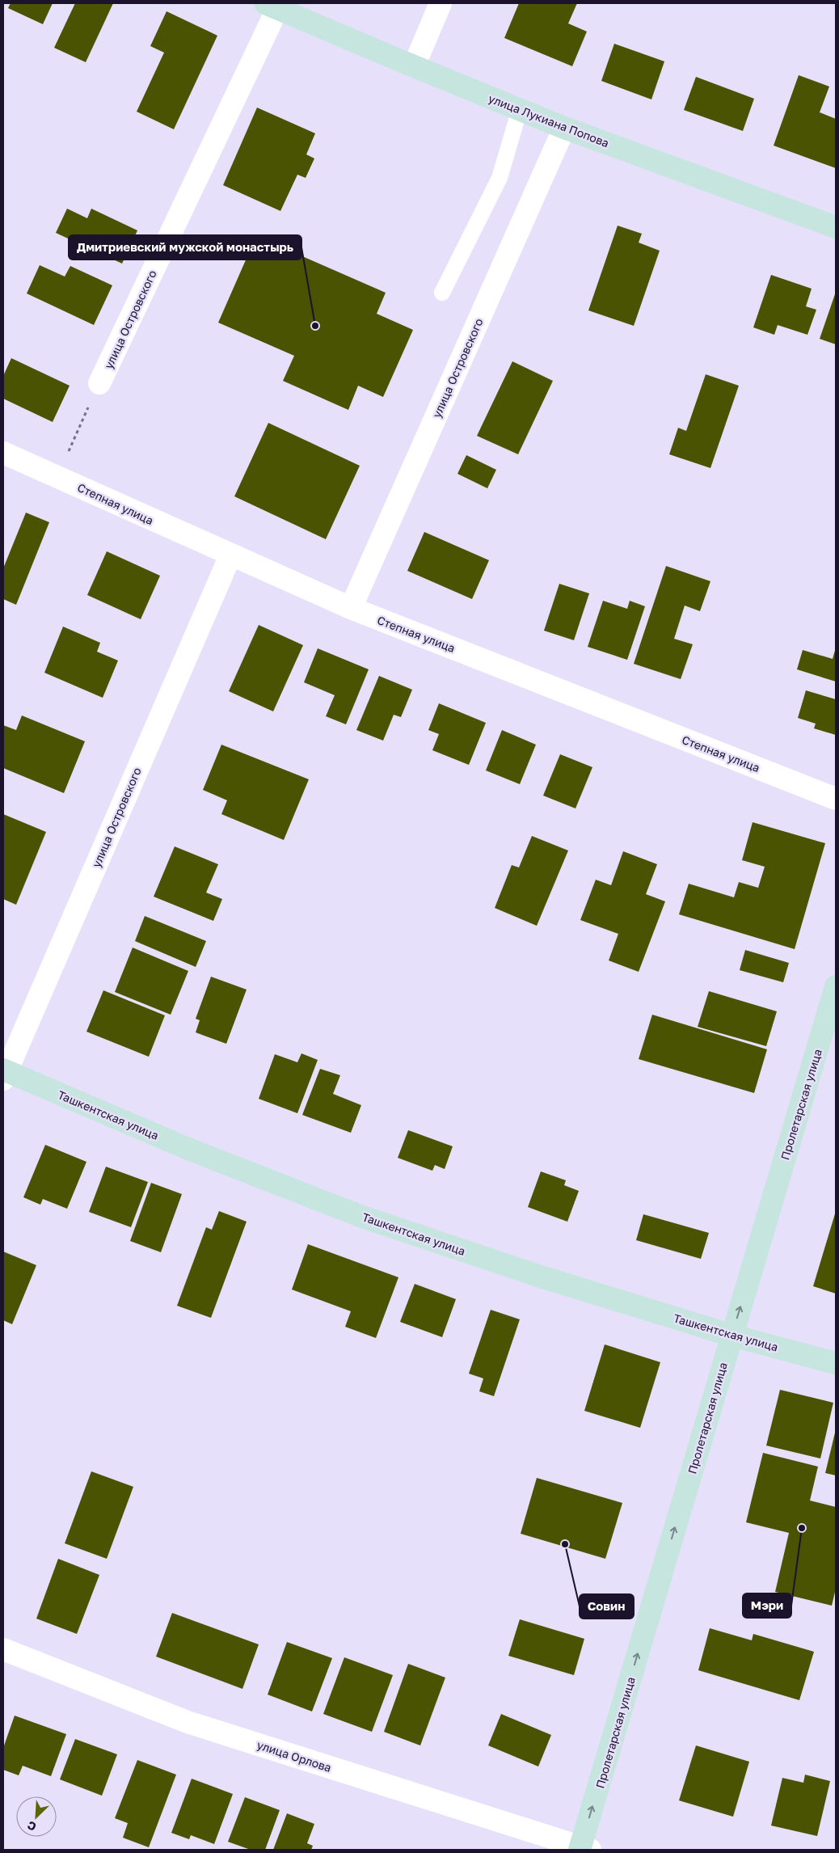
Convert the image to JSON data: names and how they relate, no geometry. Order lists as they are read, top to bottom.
{
  "streets": {
    "street": [
      "улица Лукиана Попова",
      "улица Островского",
      "Степная улица",
      "Пролетарская улица",
      "Ташкентская улица",
      "улица Орлова"
    ]
  },
  "crossings": [
    ["улица Лукиана Попова", "улица Островского"],
    ["улица Островского", "Степная улица"],
    ["улица Островского", "Ташкентская улица"],
    ["Пролетарская улица", "Ташкентская улица"],
    ["Пролетарская улица", "улица Орлова"]
  ],
  "one_way": ["Пролетарская улица"],
  "places": ["Дмитриевский мужской монастырь", "Мэри", "Совин"],
  "north": "bottom left"
}
